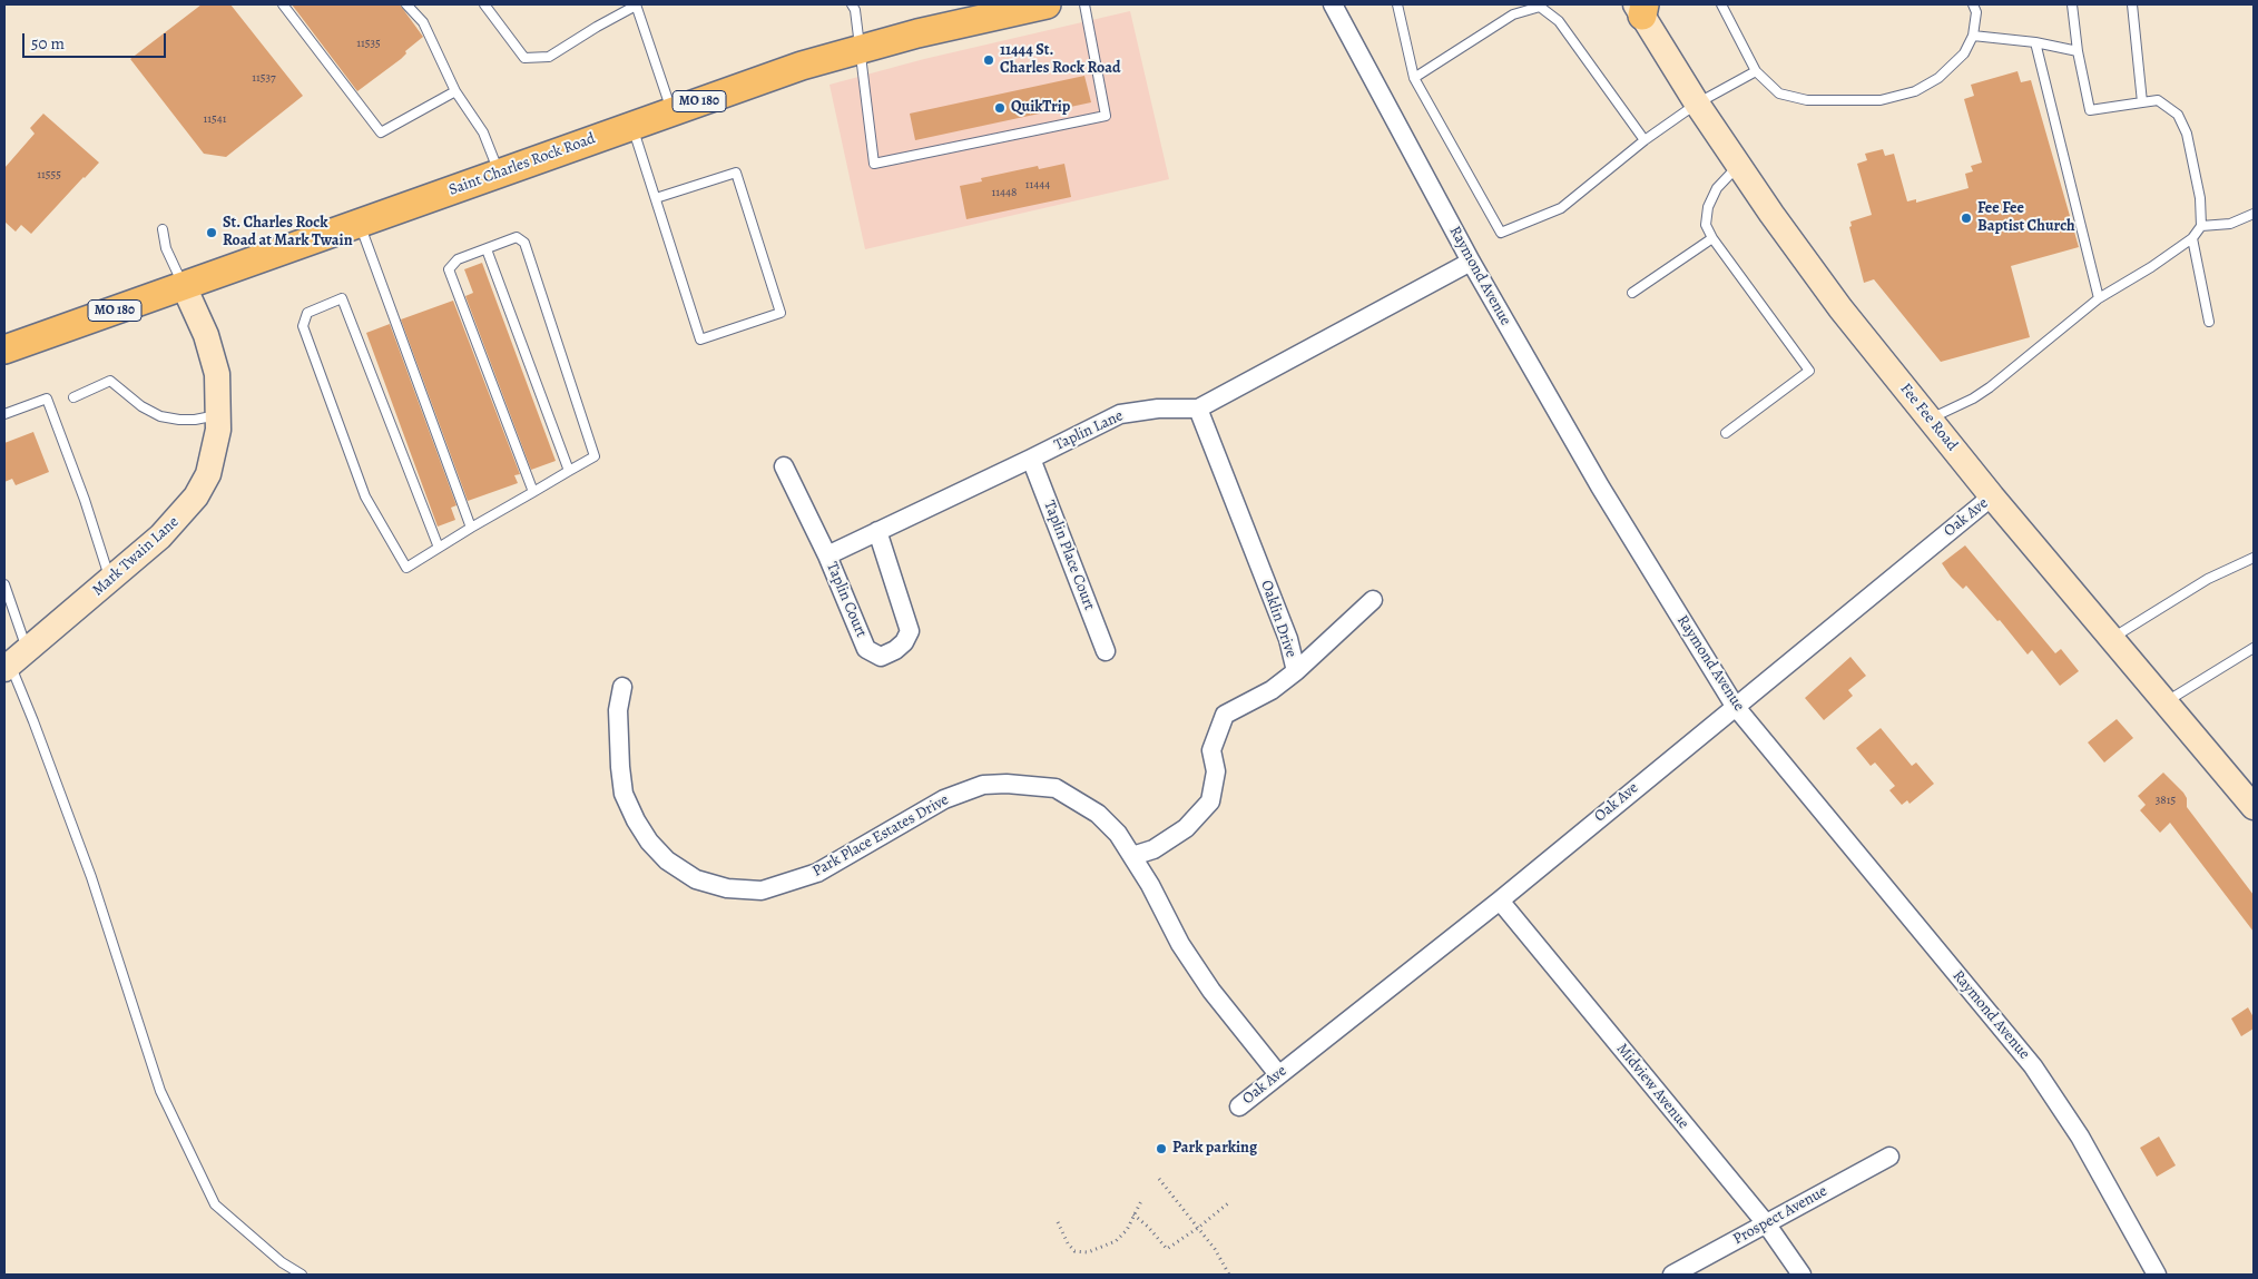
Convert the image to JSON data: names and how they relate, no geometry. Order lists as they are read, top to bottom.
{
  "streets": {
    "main road": ["MO 180", "Saint Charles Rock Road"],
    "street": [
      "Raymond Avenue",
      "Fee Fee Road",
      "Taplin Lane",
      "Oak Ave",
      "Taplin Place Court",
      "Mark Twain Lane",
      "Taplin Court",
      "Oaklin Drive",
      "Park Place Estates Drive",
      "Midview Avenue",
      "Prospect Avenue"
    ]
  },
  "crossings": [
    ["Saint Charles Rock Road", "Mark Twain Lane"],
    ["Raymond Avenue", "Taplin Lane"],
    ["Raymond Avenue", "Oak Ave"],
    ["Fee Fee Road", "Oak Ave"],
    ["Taplin Lane", "Taplin Place Court"],
    ["Taplin Lane", "Taplin Court"],
    ["Taplin Lane", "Oaklin Drive"],
    ["Oak Ave", "Park Place Estates Drive"],
    ["Oak Ave", "Midview Avenue"],
    ["Oaklin Drive", "Park Place Estates Drive"],
    ["Midview Avenue", "Prospect Avenue"]
  ],
  "places": [
    "11444 St. Charles Rock Road",
    "QuikTrip",
    "Fee Fee Baptist Church",
    "St. Charles Rock Road at Mark Twain",
    "Park parking"
  ],
  "house_numbers": [
    "11535",
    "11537",
    "11541",
    "11555",
    "11444",
    "11448",
    "3815"
  ],
  "scale_bar": "50 m"
}
